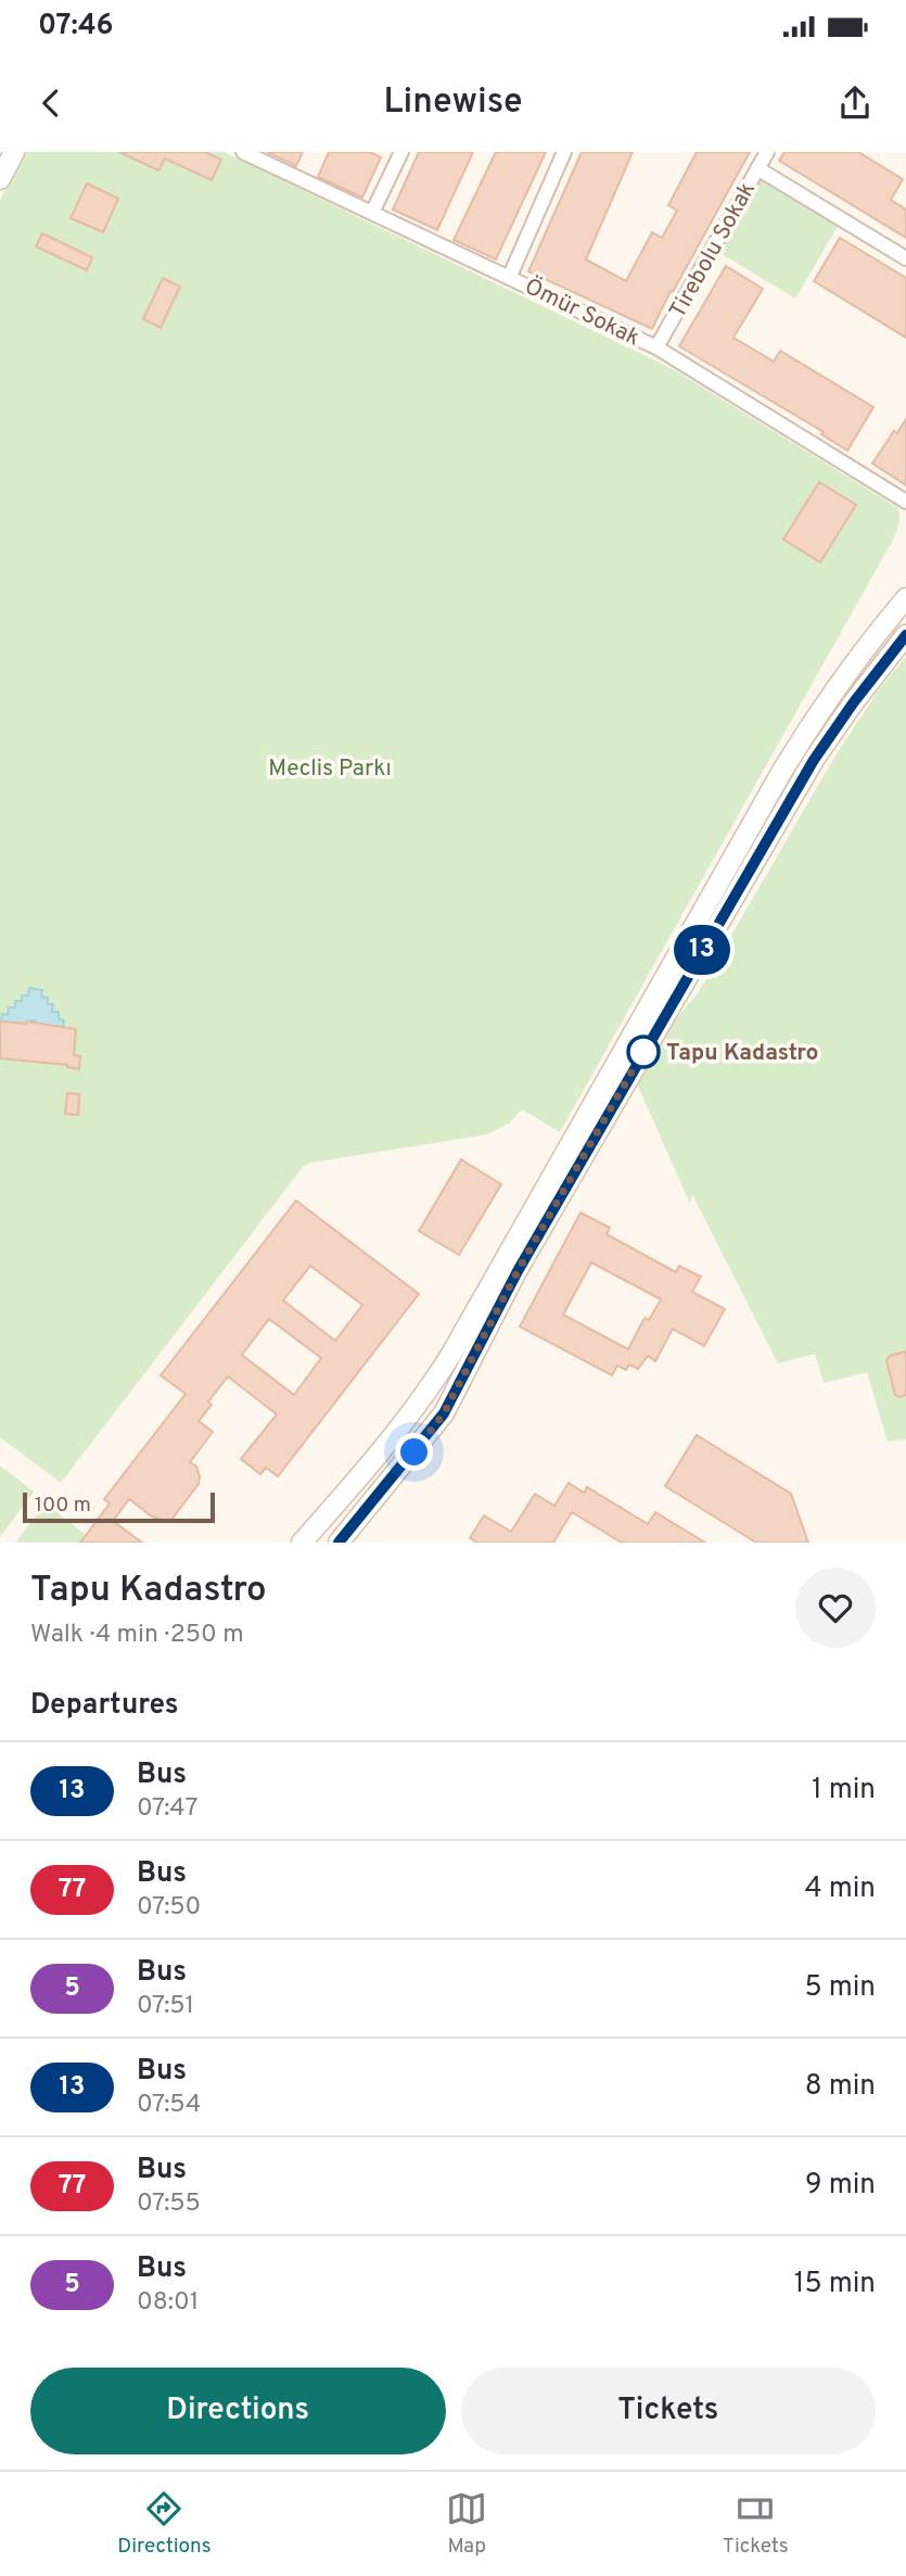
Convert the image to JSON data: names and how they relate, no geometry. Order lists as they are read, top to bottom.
{
  "streets": {
    "street": ["Tirebolu Sokak", "Ömür Sokak"]
  },
  "crossings": [
    ["Tirebolu Sokak", "Ömür Sokak"]
  ],
  "parks": ["Meclis Parkı"],
  "places": ["Tapu Kadastro"],
  "lines": ["bus line 13"],
  "scale_bar": "100 m",
  "page": {
    "status": "07:46",
    "header": "Linewise",
    "on_map": "13",
    "scale": "100 m",
    "heading": [
      ["Tapu Kadastro", "Walk · 4 min · 250 m"],
      "Departures"
    ],
    "list": [
      {
        "mark": "13",
        "name": "Bus",
        "note": "07:47",
        "value": "1 min"
      },
      {
        "mark": "77",
        "name": "Bus",
        "note": "07:50",
        "value": "4 min"
      },
      {
        "mark": "5",
        "name": "Bus",
        "note": "07:51",
        "value": "5 min"
      },
      {
        "mark": "13",
        "name": "Bus",
        "note": "07:54",
        "value": "8 min"
      },
      {
        "mark": "77",
        "name": "Bus",
        "note": "07:55",
        "value": "9 min"
      },
      {
        "mark": "5",
        "name": "Bus",
        "note": "08:01",
        "value": "15 min"
      }
    ],
    "buttons": ["Directions", "Tickets"],
    "tabs": ["Directions", "Map", "Tickets"]
  }
}
